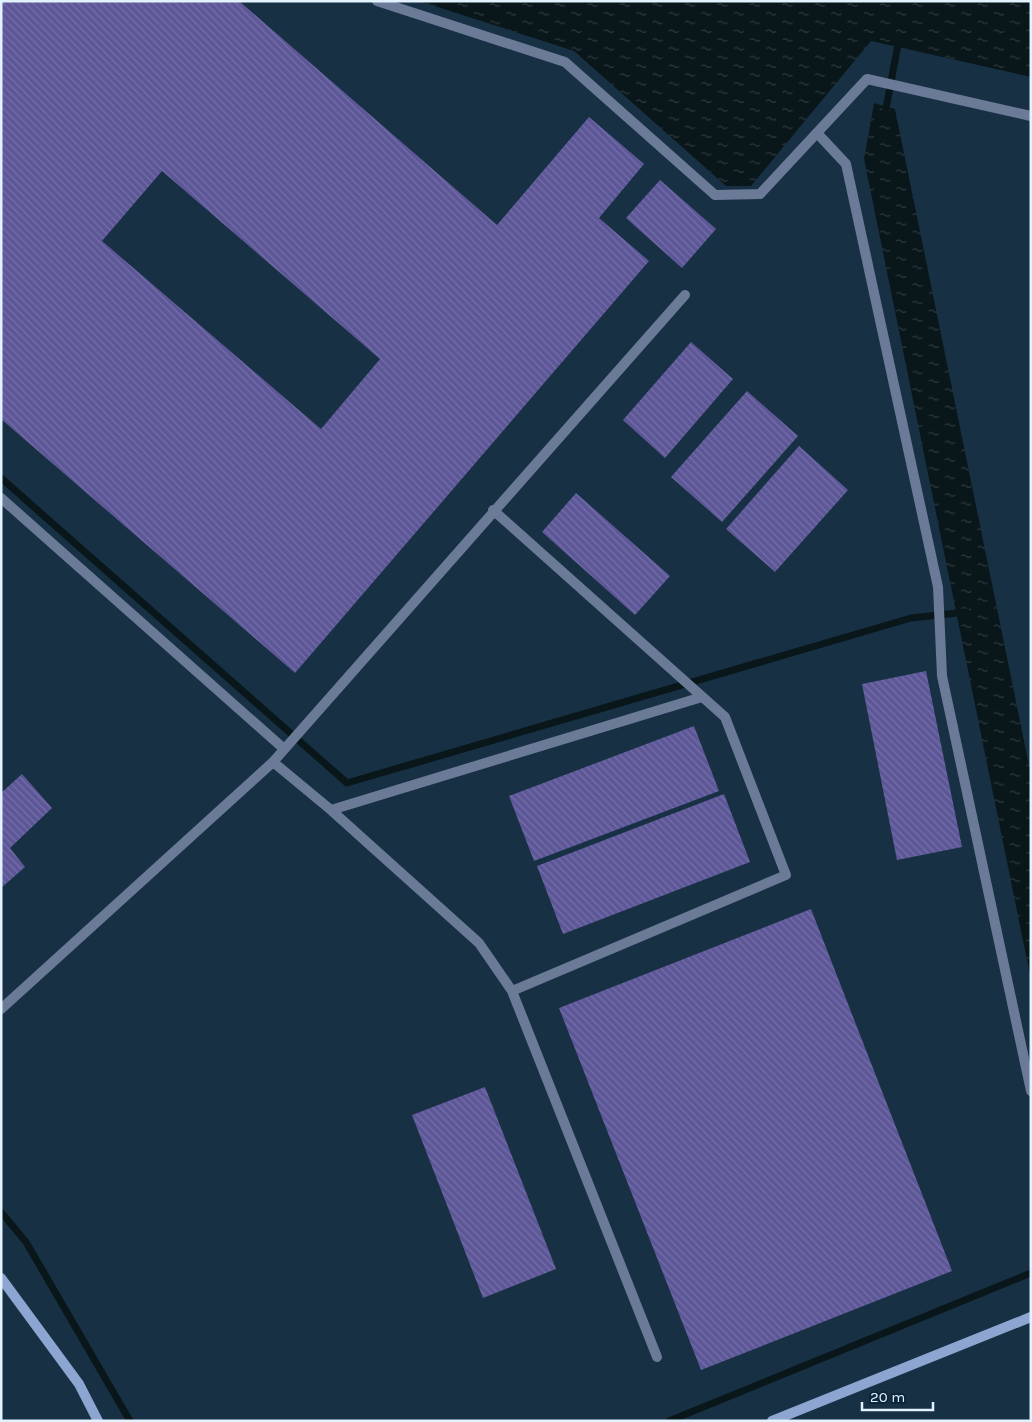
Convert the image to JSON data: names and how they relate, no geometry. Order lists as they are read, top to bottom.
{
  "scale_bar": "20 m"
}
